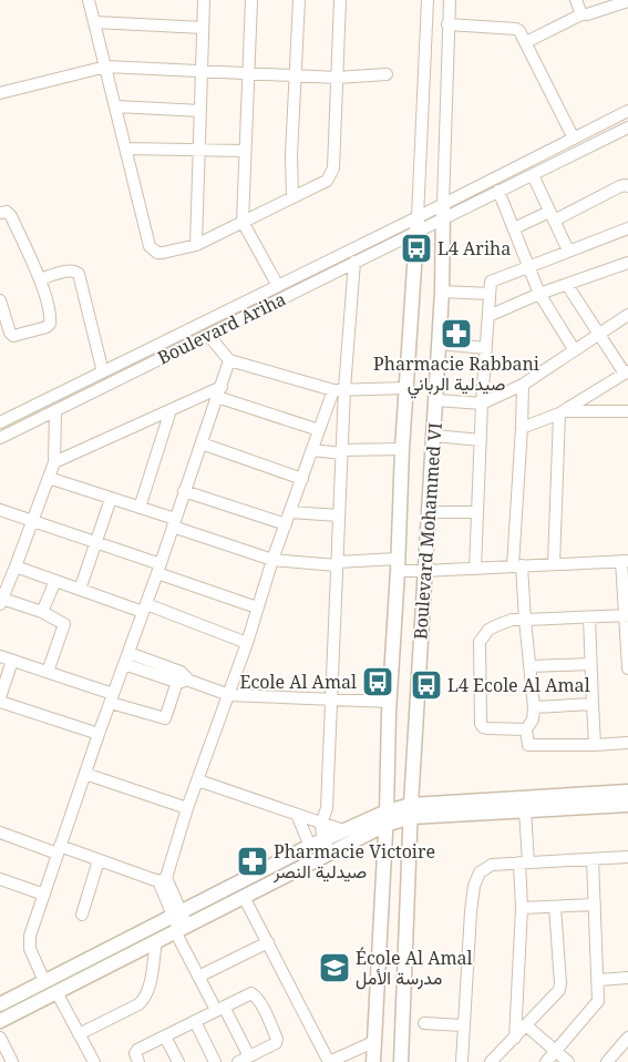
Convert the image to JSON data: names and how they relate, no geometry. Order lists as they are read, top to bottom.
{
  "streets": {
    "main road": ["Boulevard Mohammed VI"],
    "street": ["Boulevard Ariha"]
  },
  "crossings": [
    ["Boulevard Ariha", "Boulevard Mohammed VI"]
  ],
  "places": {
    "bus stop": ["L4 Ariha", "Ecole Al Amal", "L4 Ecole Al Amal"],
    "pharmacy": ["Pharmacie Rabbani صيدلية الرباني", "Pharmacie Victoire صيدلية النصر"],
    "school or university": ["École Al Amal مدرسة الأمل"]
  }
}
